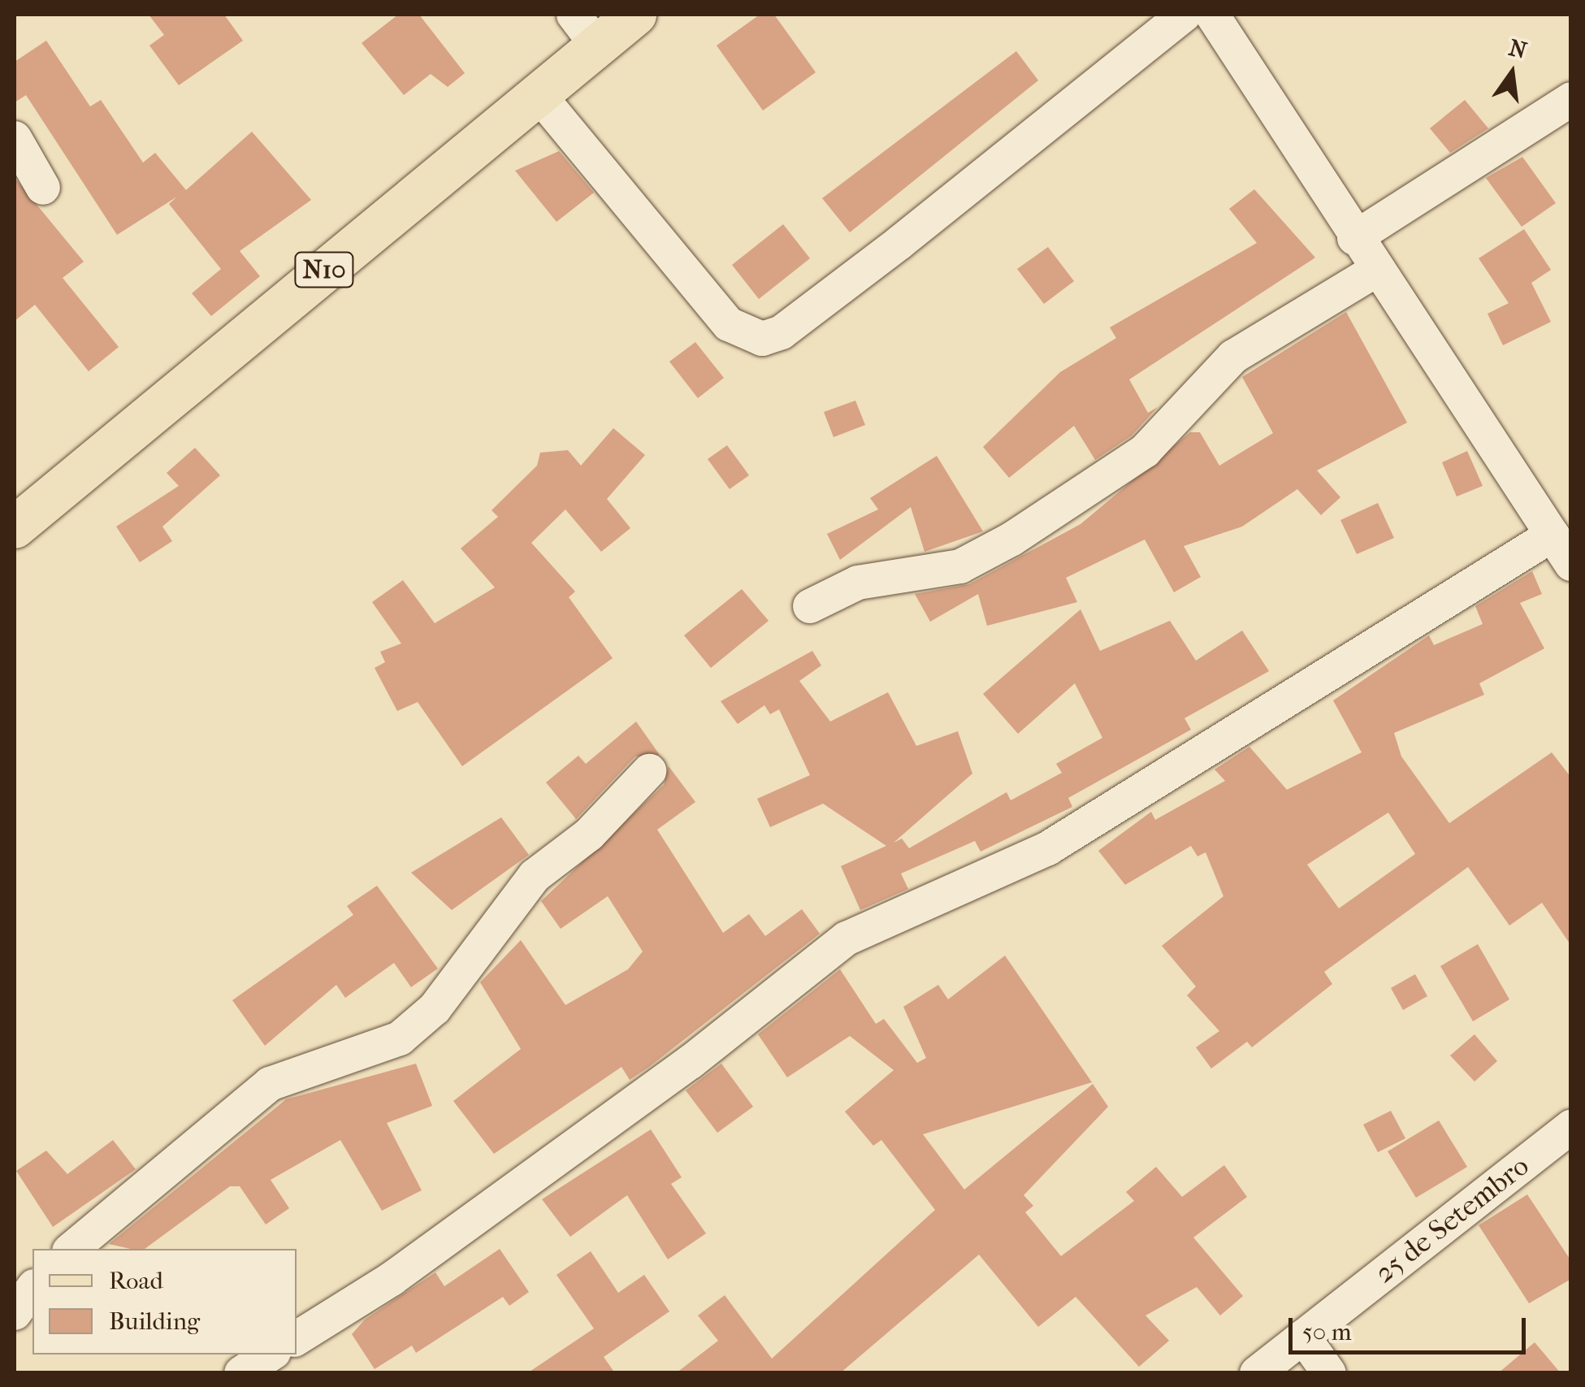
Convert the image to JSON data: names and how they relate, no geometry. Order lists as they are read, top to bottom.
{
  "streets": {
    "main road": ["N10"],
    "street": ["25 de Setembro"]
  },
  "legend": ["Road", "Building"],
  "scale_bar": "50 m",
  "north": "top"
}
